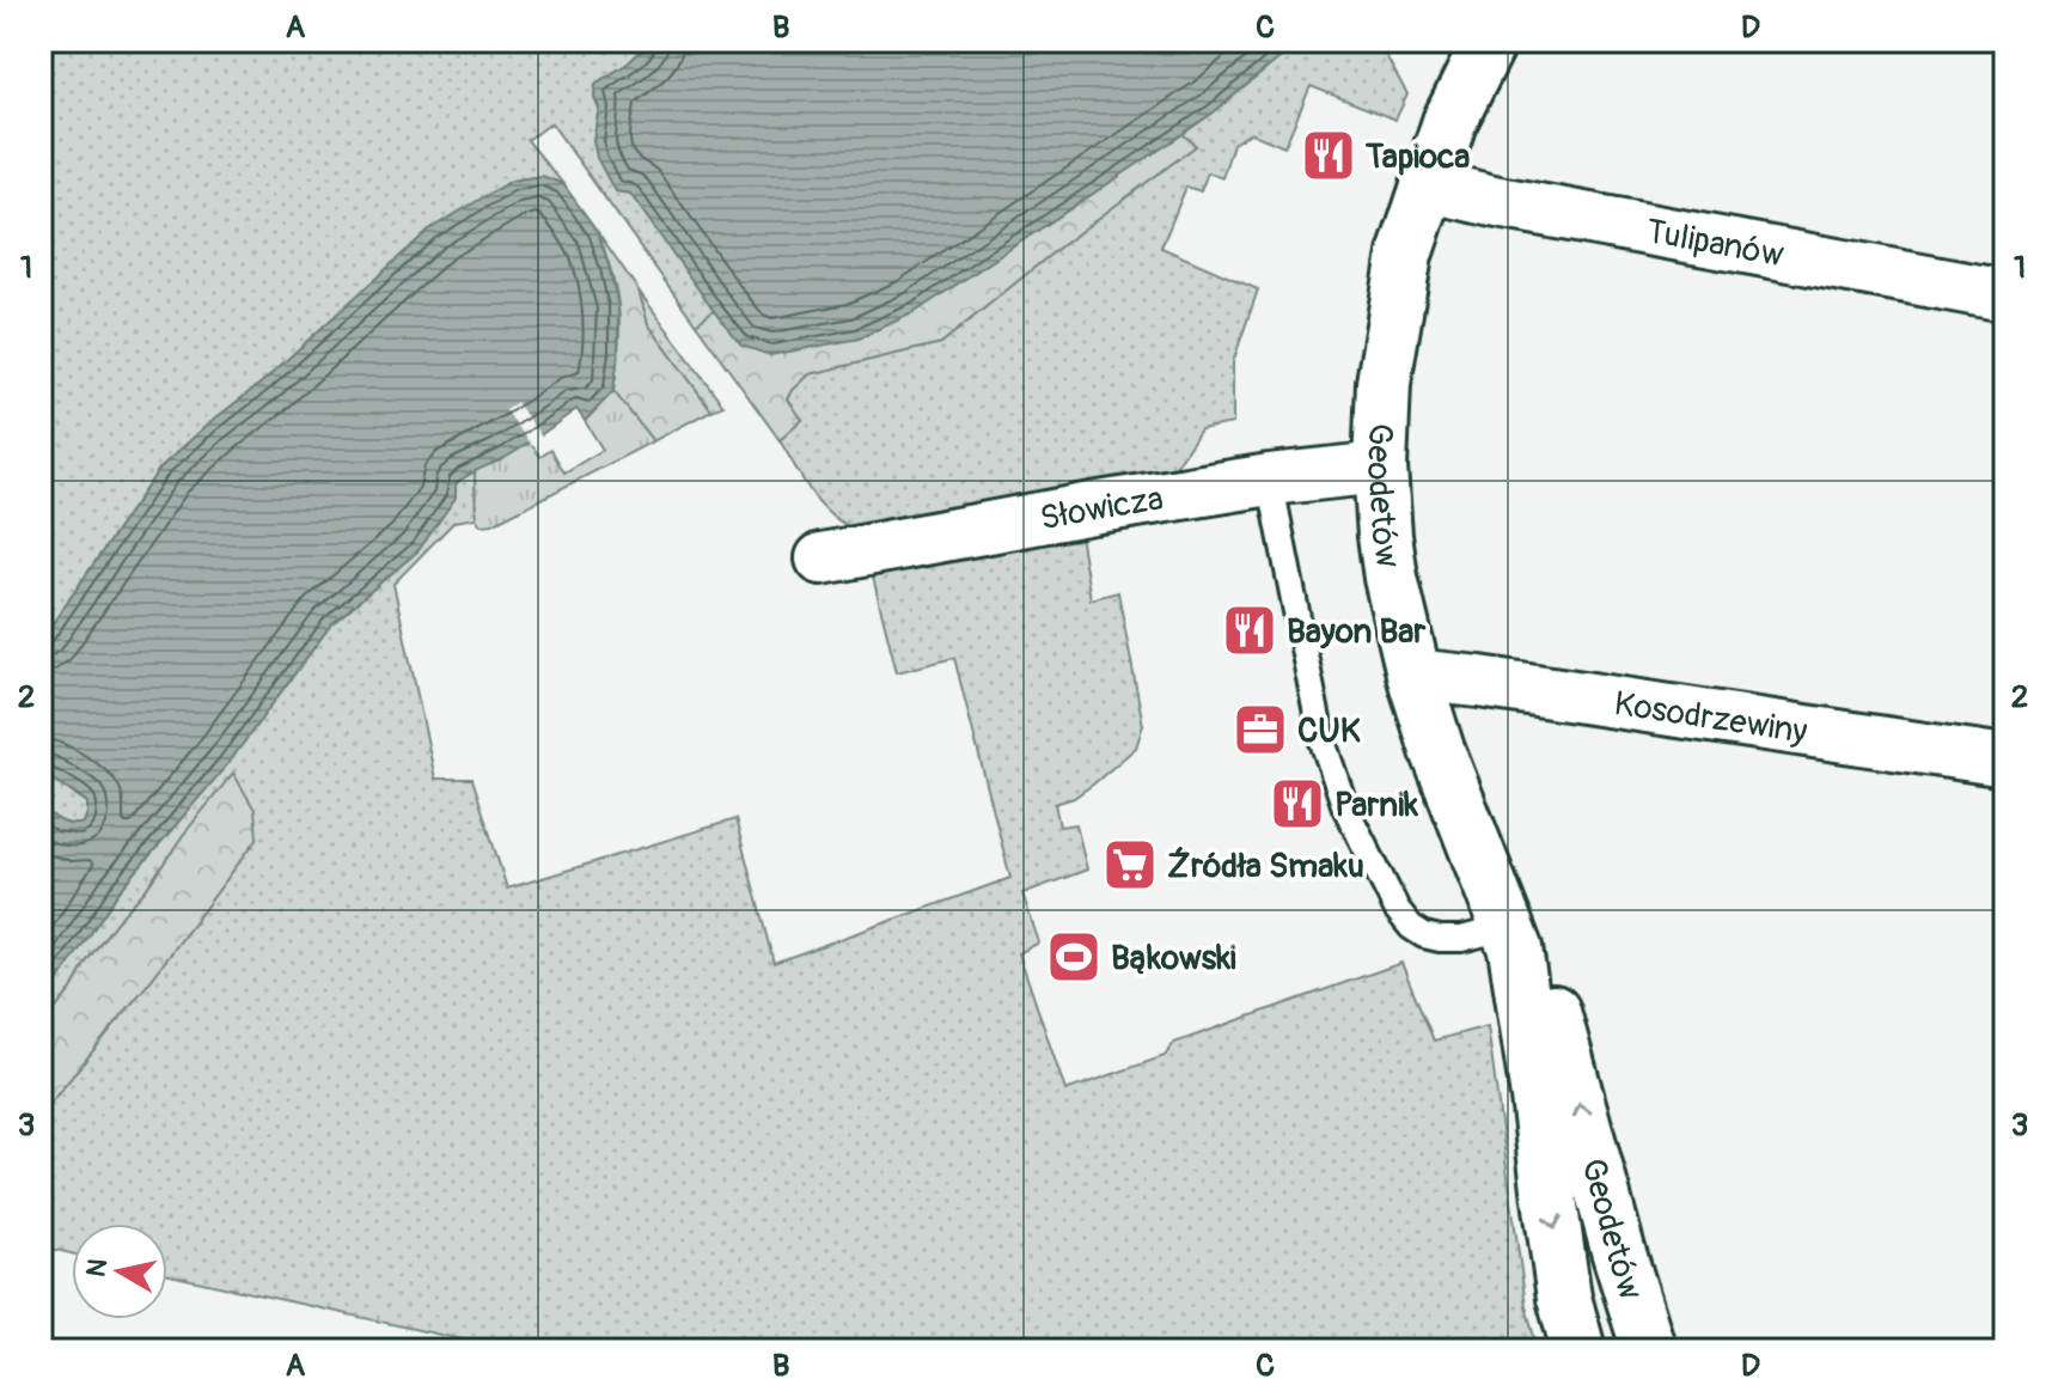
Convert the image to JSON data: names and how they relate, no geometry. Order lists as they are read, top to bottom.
{
  "streets": {
    "street": [
      "Tulipanów",
      "Geodetów",
      "Słowicza",
      "Kosodrzewiny"
    ]
  },
  "crossings": [
    ["Tulipanów", "Geodetów"],
    ["Geodetów", "Słowicza"],
    ["Geodetów", "Kosodrzewiny"]
  ],
  "places": {
    "restaurant": ["Tapioca", "Bayon Bar", "Parnik"],
    "office": ["CUK"],
    "supermarket": ["Źródła Smaku"],
    "sports": ["Bąkowski"]
  },
  "north": "left",
  "grid": {
    "columns": [
      "A",
      "B",
      "C",
      "D"
    ],
    "rows": ["1", "2", "3"]
  }
}
